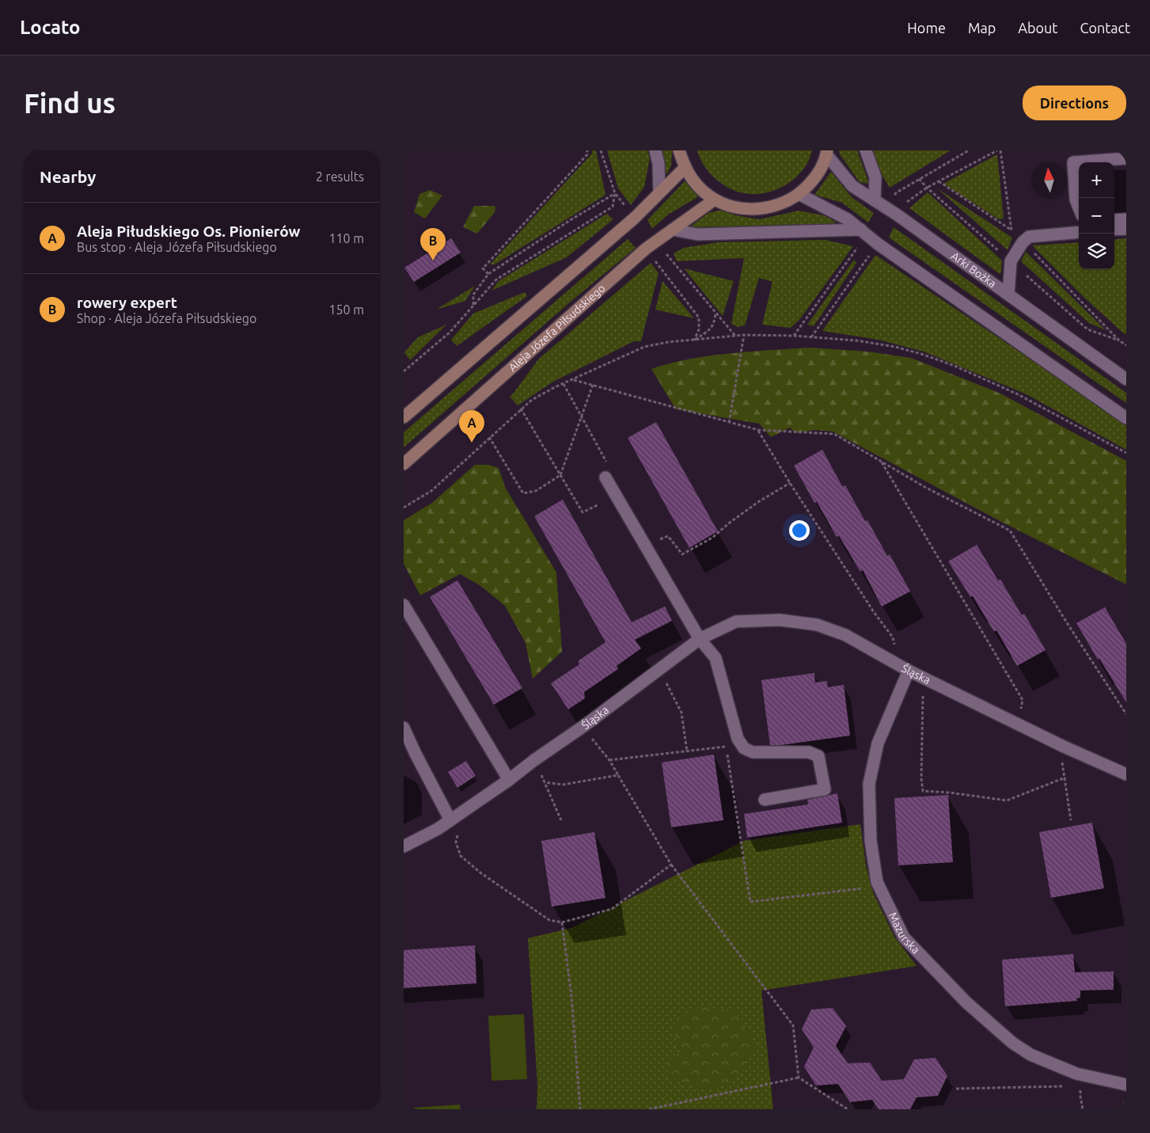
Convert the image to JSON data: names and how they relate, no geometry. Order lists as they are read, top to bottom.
{
  "streets": {
    "main road": ["Aleja Józefa Piłsudskiego"],
    "street": ["Arki Bożka", "Śląska", "Mazurska"]
  },
  "crossings": [
    ["Śląska", "Mazurska"]
  ],
  "north": "top",
  "page": {
    "header": "Locato",
    "nav": [
      "Home",
      "Map",
      "About",
      "Contact"
    ],
    "buttons": "Directions",
    "title": "Find us",
    "heading": ["Nearby", "2 results"],
    "map_buttons": ["+", "−"],
    "list": [
      {
        "mark": "A",
        "name": "Aleja Piłudskiego Os. Pionierów",
        "note": "Bus stop · Aleja Józefa Piłsudskiego",
        "value": "110 m"
      },
      {
        "mark": "B",
        "name": "rowery expert",
        "note": "Shop · Aleja Józefa Piłsudskiego",
        "value": "150 m"
      }
    ],
    "pins": ["B", "A"]
  }
}
